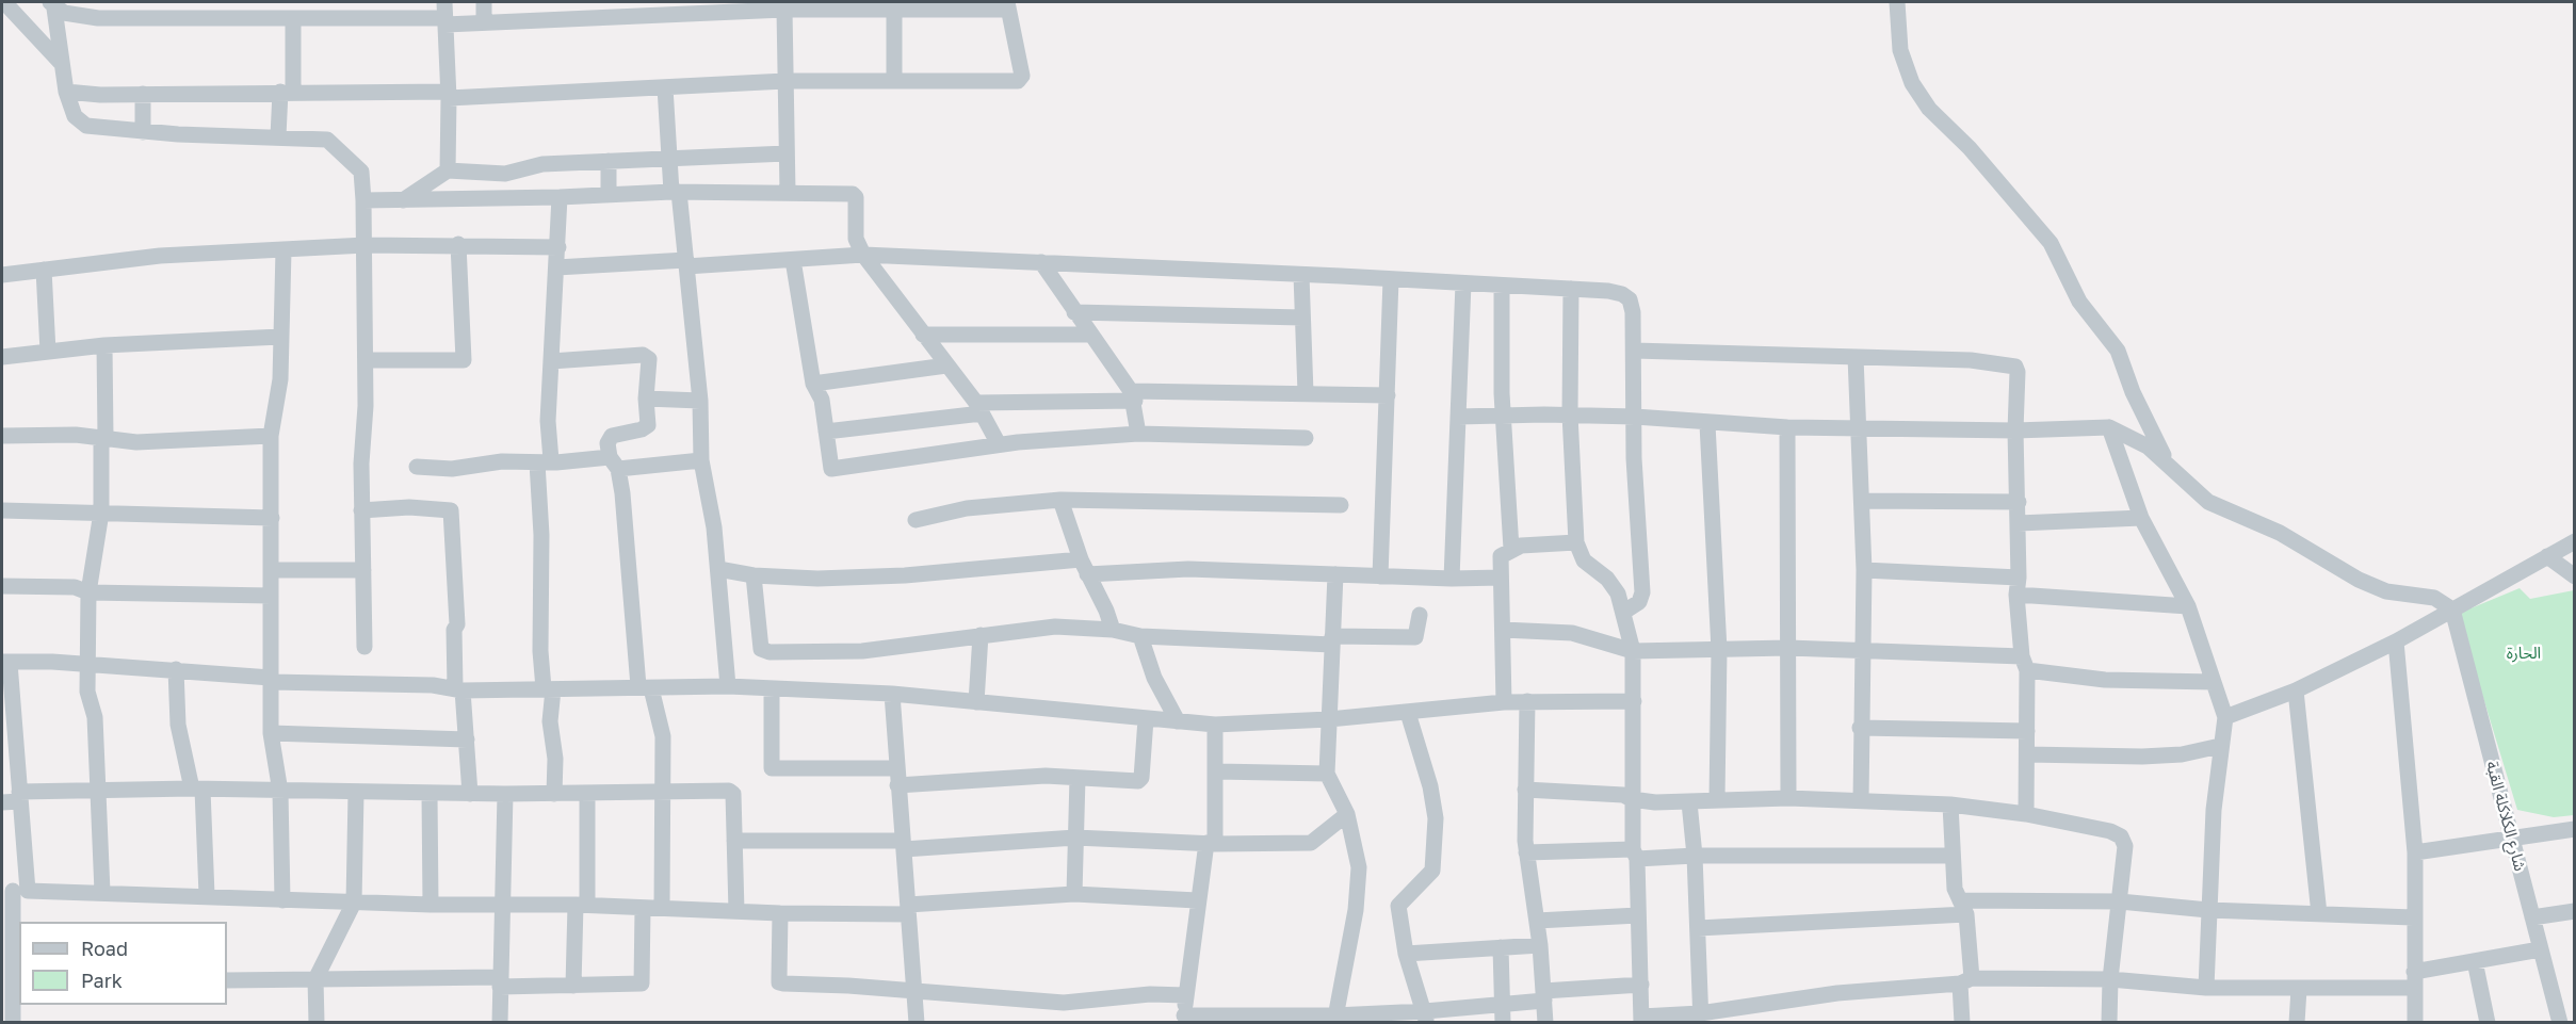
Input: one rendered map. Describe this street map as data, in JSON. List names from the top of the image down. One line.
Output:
{"streets":{"street":["شارع الكلاكلة القبة"]},"parks":["الحارة"],"legend":["Road","Park"]}
